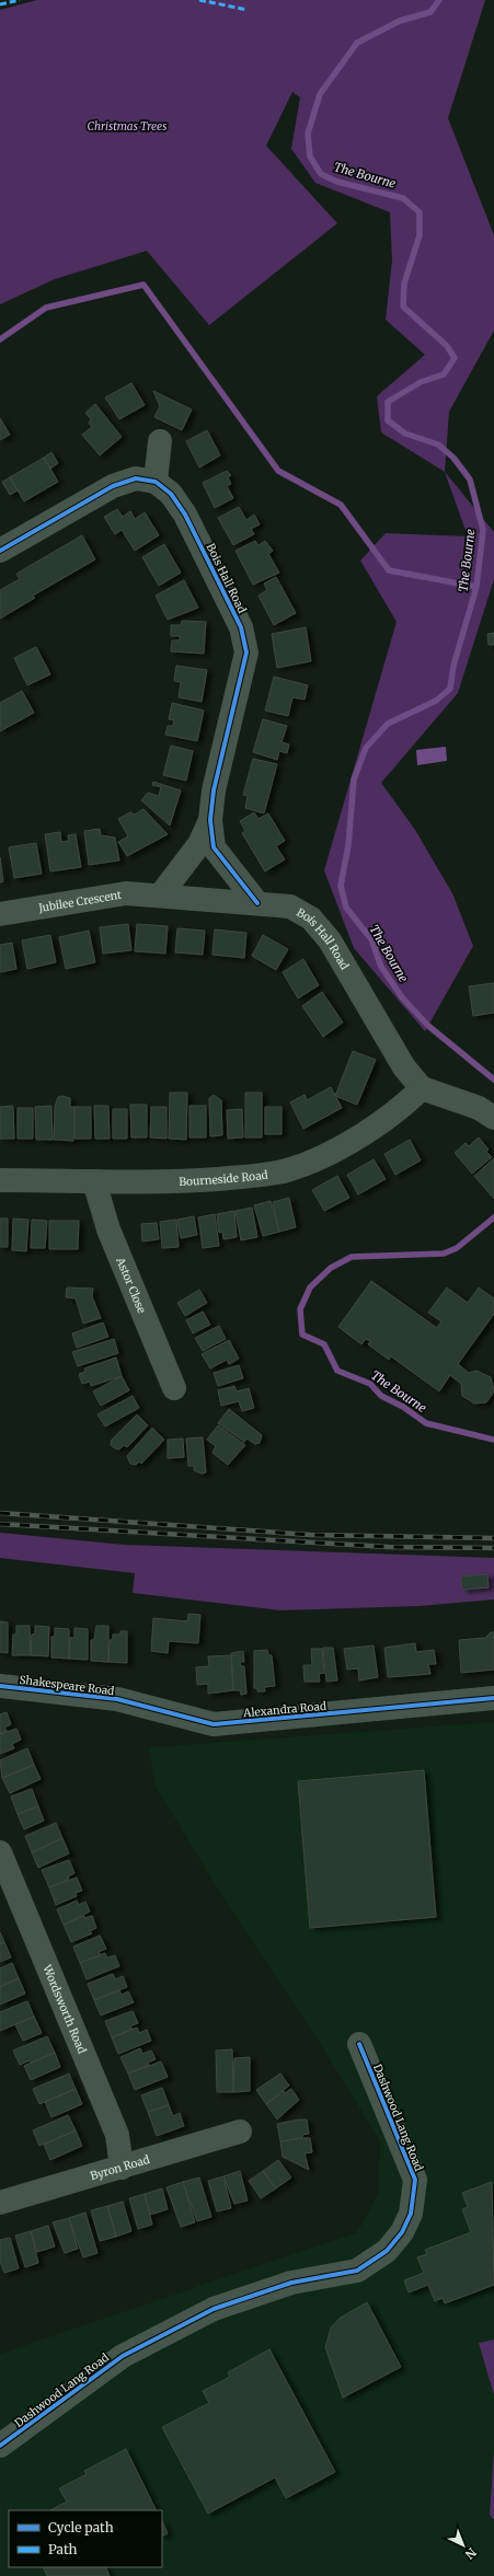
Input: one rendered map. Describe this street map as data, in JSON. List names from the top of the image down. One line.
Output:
{"streets":{"street":["Bois Hall Road","Jubilee Crescent","Bourneside Road","Astor Close","Shakespeare Road","Alexandra Road","Wordsworth Road","Dashwood Lang Road","Byron Road"]},"crossings":[["Bois Hall Road","Jubilee Crescent"],["Bois Hall Road","Bourneside Road"],["Bourneside Road","Astor Close"],["Shakespeare Road","Alexandra Road"],["Wordsworth Road","Byron Road"]],"water":["The Bourne"],"parks":["Christmas Trees"],"legend":["Cycle path","Path"],"north":"bottom right"}
